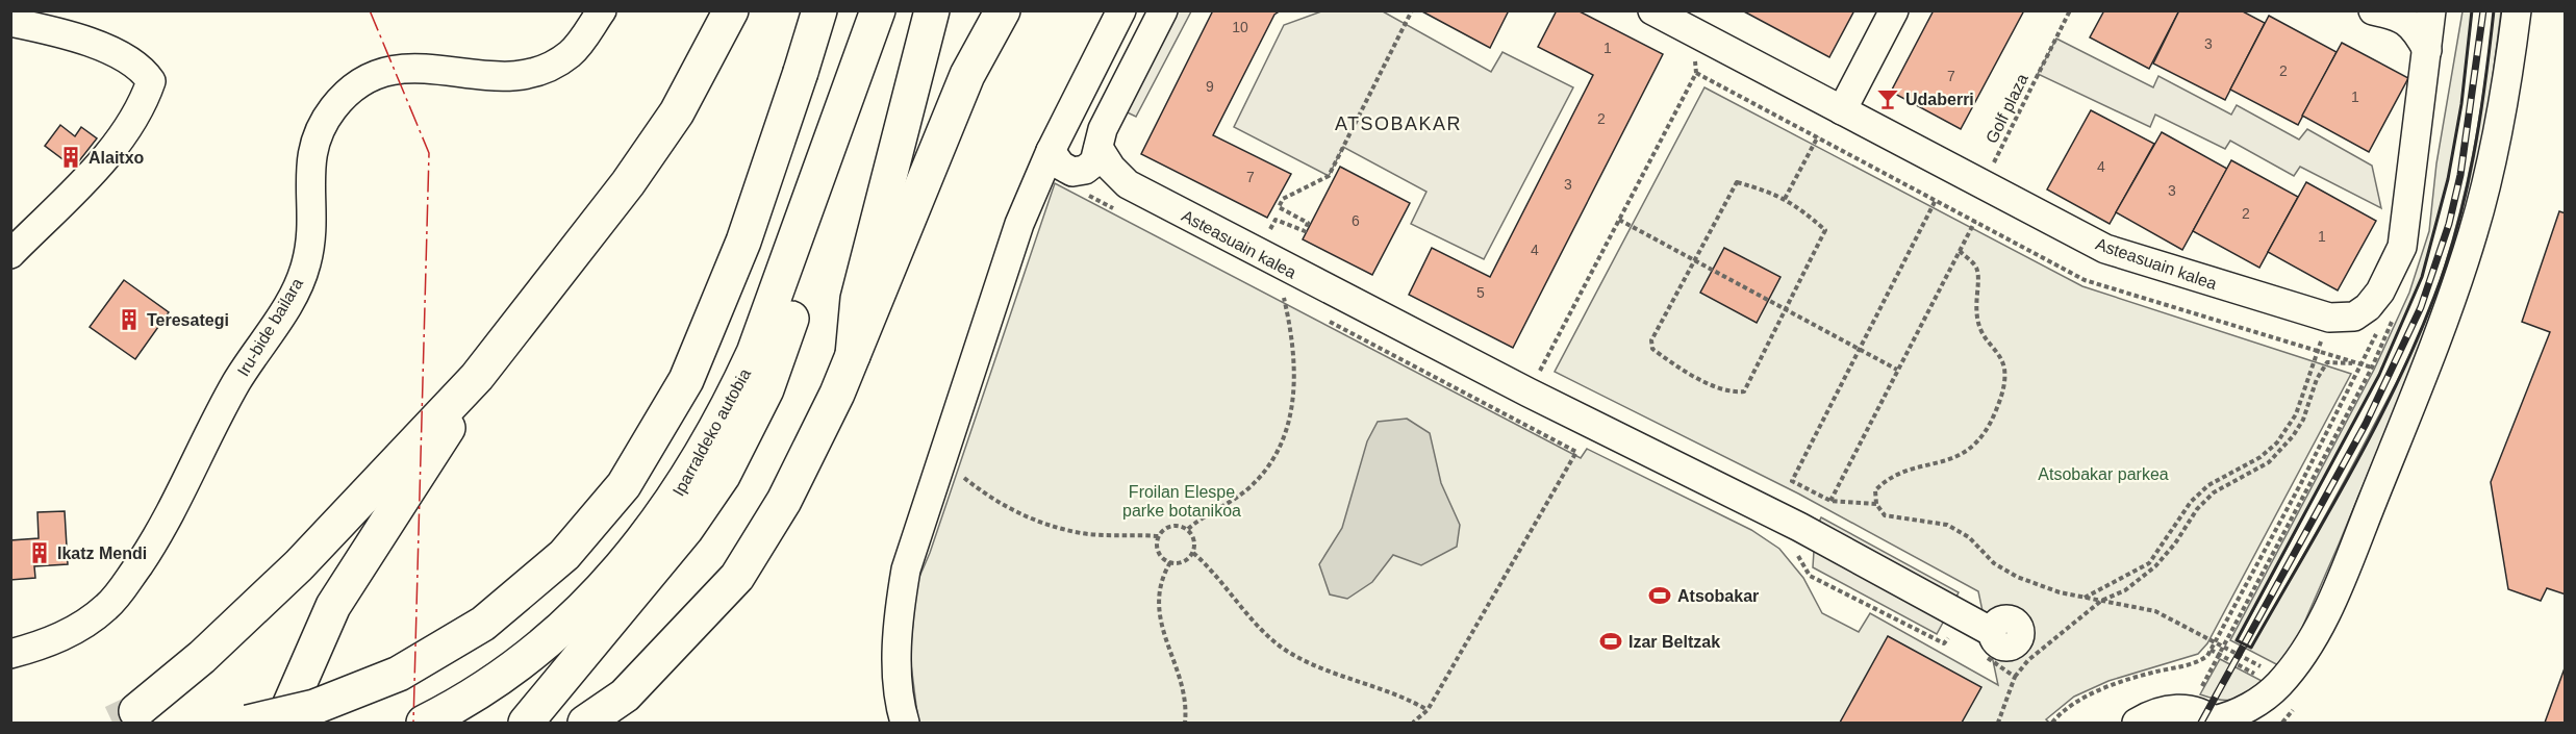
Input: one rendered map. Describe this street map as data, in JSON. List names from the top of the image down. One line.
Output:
{"streets":{"main road":["Iparraldeko autobia"],"street":["Asteasuain kalea","Iru-bide bailara"],"path":["Golf plaza"]},"crossings":[["Golf plaza","Asteasuain kalea"]],"districts":["ATSOBAKAR"],"parks":["Atsobakar parkea","Froilan Elespe parke botanikoa"],"places":{"bar":["Udaberri"],"building":["Alaitxo","Teresategi","Ikatz Mendi"],"sports":["Atsobakar","Izar Beltzak"]},"house_numbers":["10","3","1","2","7","9","1","2","4","7","3","3","2","6","1","4","5"]}
